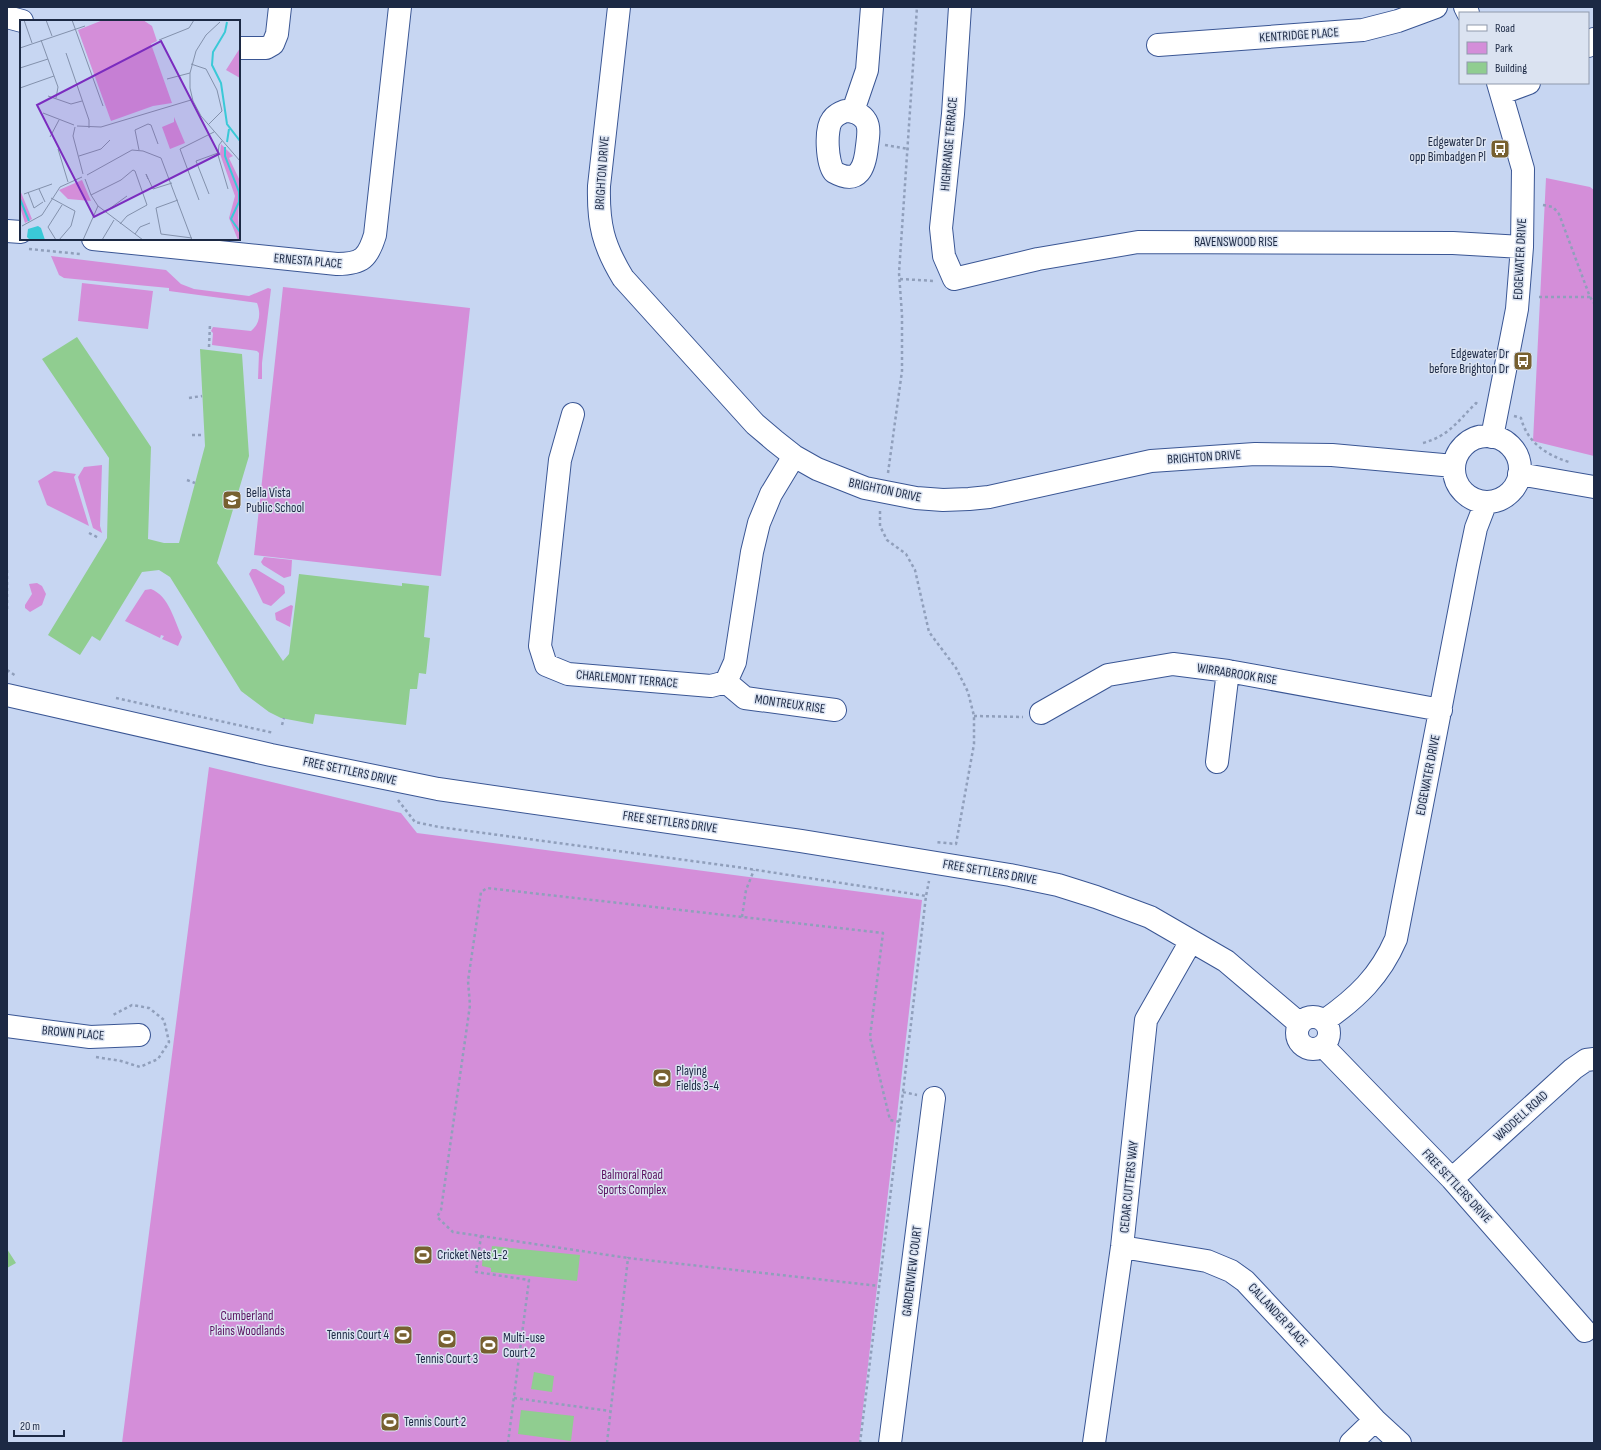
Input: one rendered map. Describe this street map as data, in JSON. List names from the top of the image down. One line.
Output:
{"streets":{"street":["KENTRIDGE PLACE","HIGHRANGE TERRACE","BRIGHTON DRIVE","RAVENSWOOD RISE","EDGEWATER DRIVE","ERNESTA PLACE","WIRRABROOK RISE","CHARLEMONT TERRACE","MONTREUX RISE","FREE SETTLERS DRIVE","BROWN PLACE","WADDELL ROAD","CEDAR CUTTERS WAY","GARDENVIEW COURT","CALLANDER PLACE"]},"crossings":[["HIGHRANGE TERRACE","RAVENSWOOD RISE"],["BRIGHTON DRIVE","EDGEWATER DRIVE"],["RAVENSWOOD RISE","EDGEWATER DRIVE"],["EDGEWATER DRIVE","WIRRABROOK RISE"],["EDGEWATER DRIVE","FREE SETTLERS DRIVE"],["CHARLEMONT TERRACE","MONTREUX RISE"],["FREE SETTLERS DRIVE","WADDELL ROAD"],["FREE SETTLERS DRIVE","CEDAR CUTTERS WAY"],["CEDAR CUTTERS WAY","CALLANDER PLACE"]],"parks":["Balmoral Road Sports Complex","Cumberland Plains Woodlands"],"places":{"bus stop":["Edgewater Dr opp Bimbadgen Pl","Edgewater Dr before Brighton Dr"],"school or university":["Bella Vista Public School"],"sports":["Playing Fields 3-4","Cricket Nets 1-2","Tennis Court 4","Tennis Court 3","Multi-use Court 2","Tennis Court 2"]},"legend":["Road","Park","Building"],"scale_bar":"20 m"}
